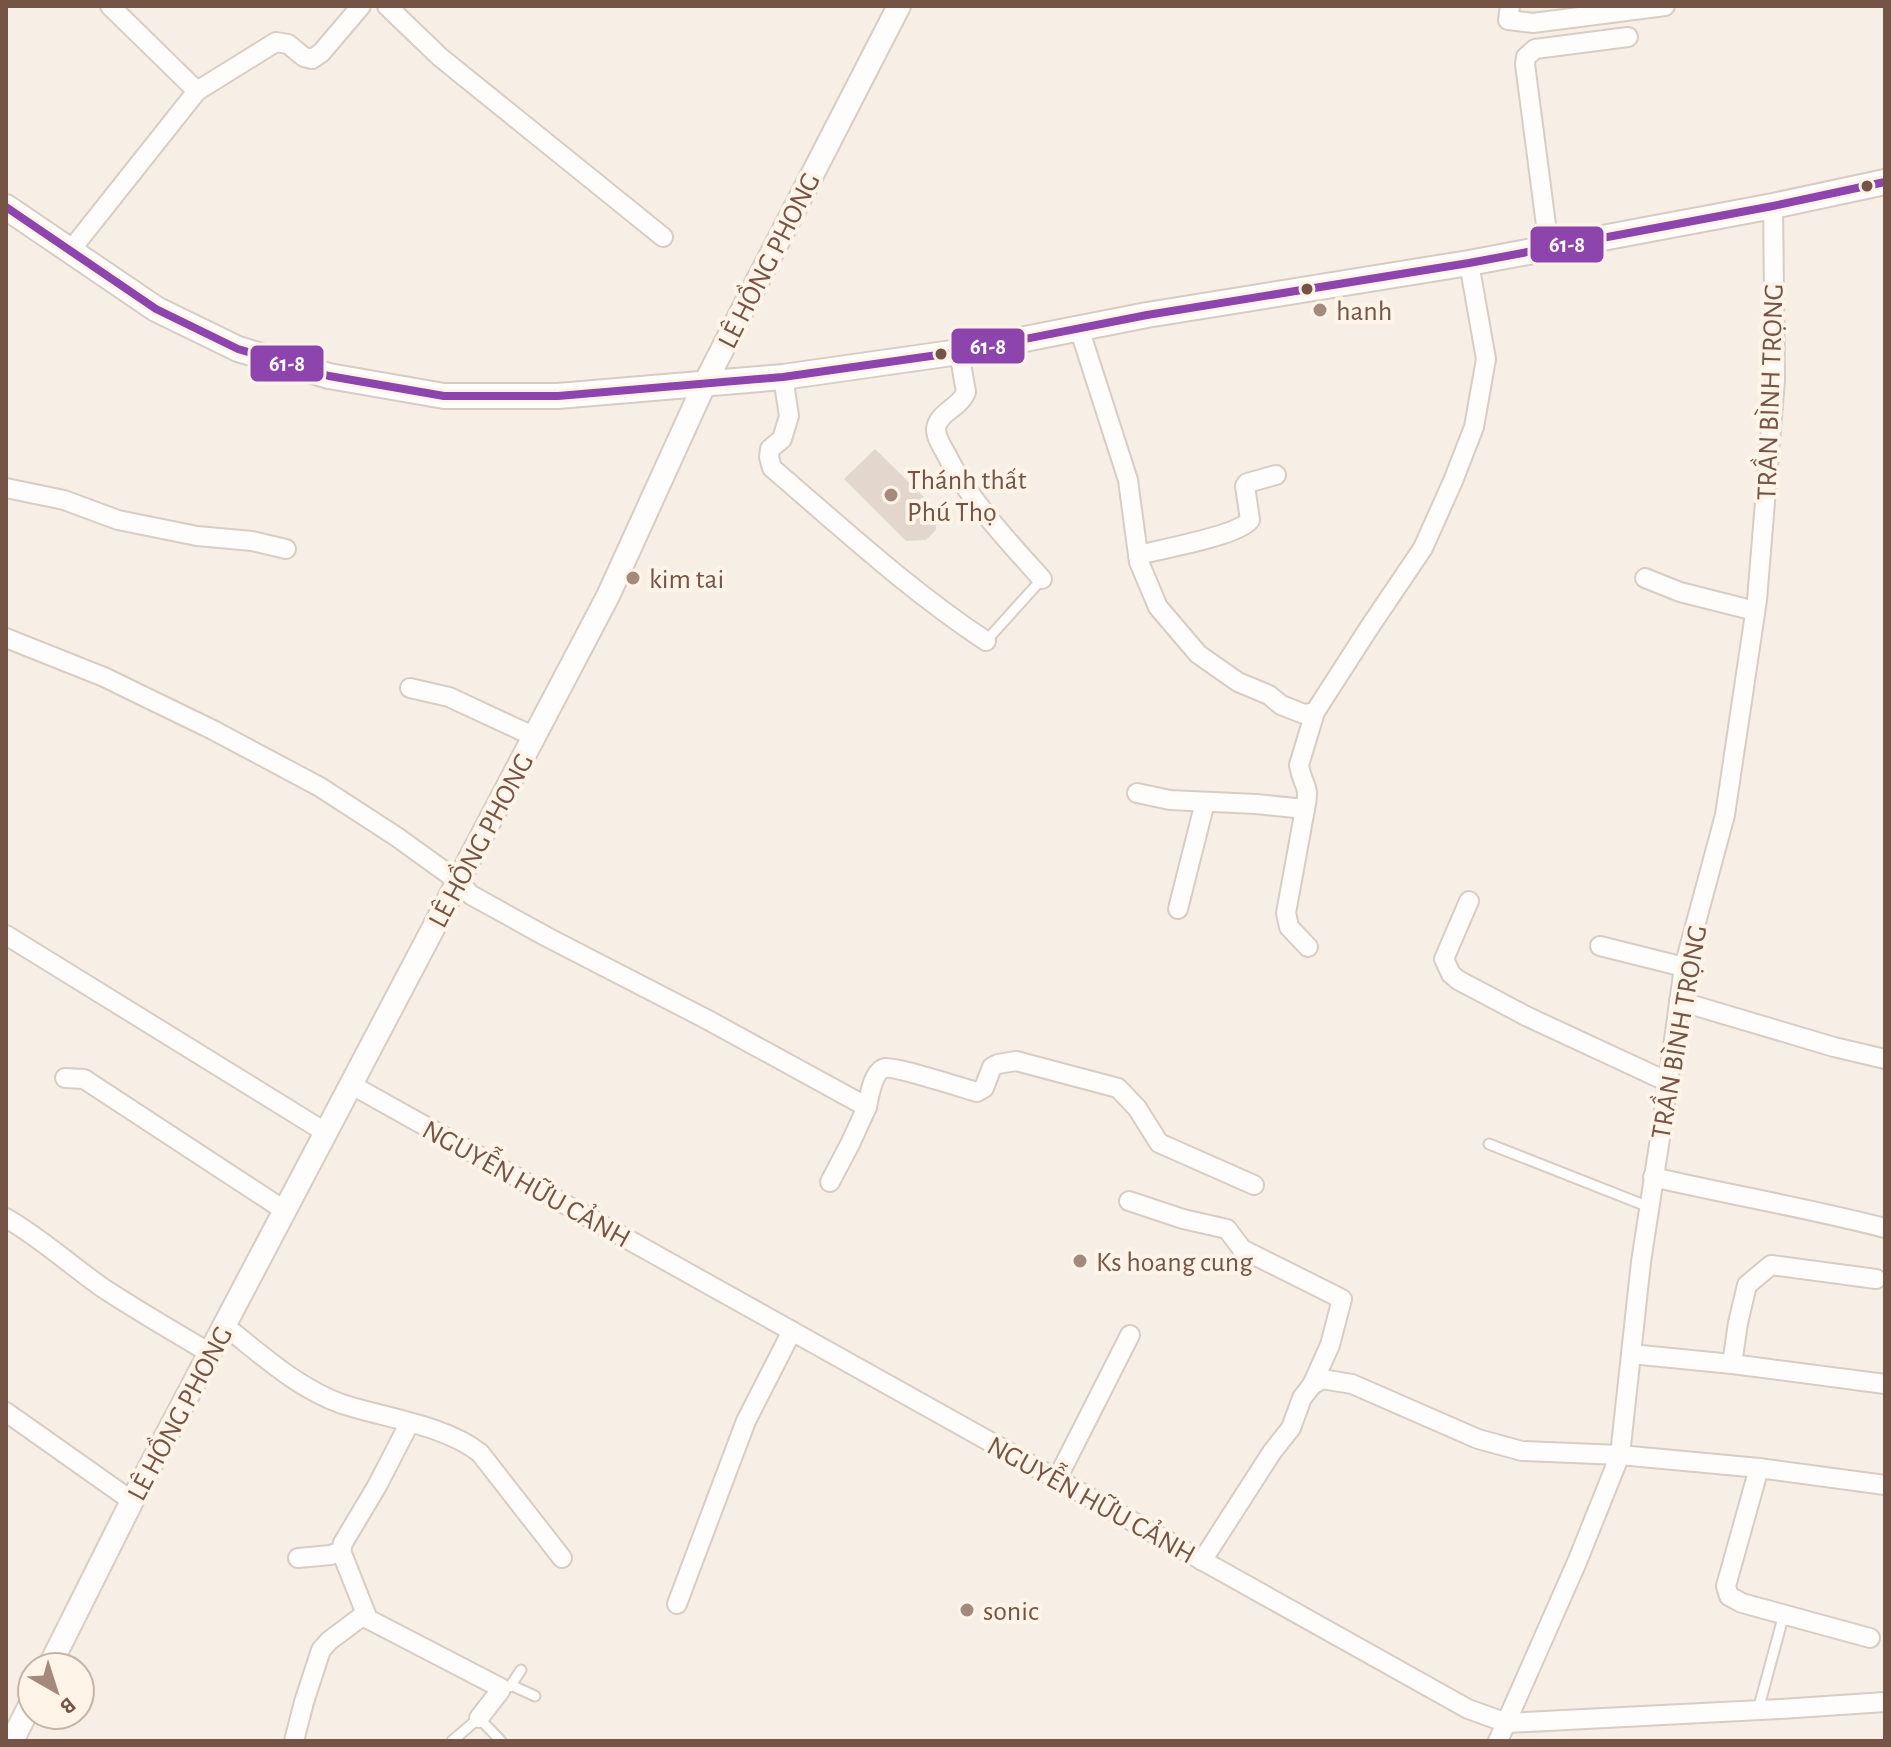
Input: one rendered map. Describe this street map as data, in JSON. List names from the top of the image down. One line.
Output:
{"streets":{"street":["LÊ HỒNG PHONG","TRẦN BÌNH TRỌNG","NGUYỄN HỮU CẢNH"]},"crossings":[["LÊ HỒNG PHONG","NGUYỄN HỮU CẢNH"],["TRẦN BÌNH TRỌNG","NGUYỄN HỮU CẢNH"]],"places":["hanh","Thánh thất Phú Thọ","kim tai","Ks hoang cung","sonic"],"lines":["transit line 61-8"],"north":"bottom right"}
